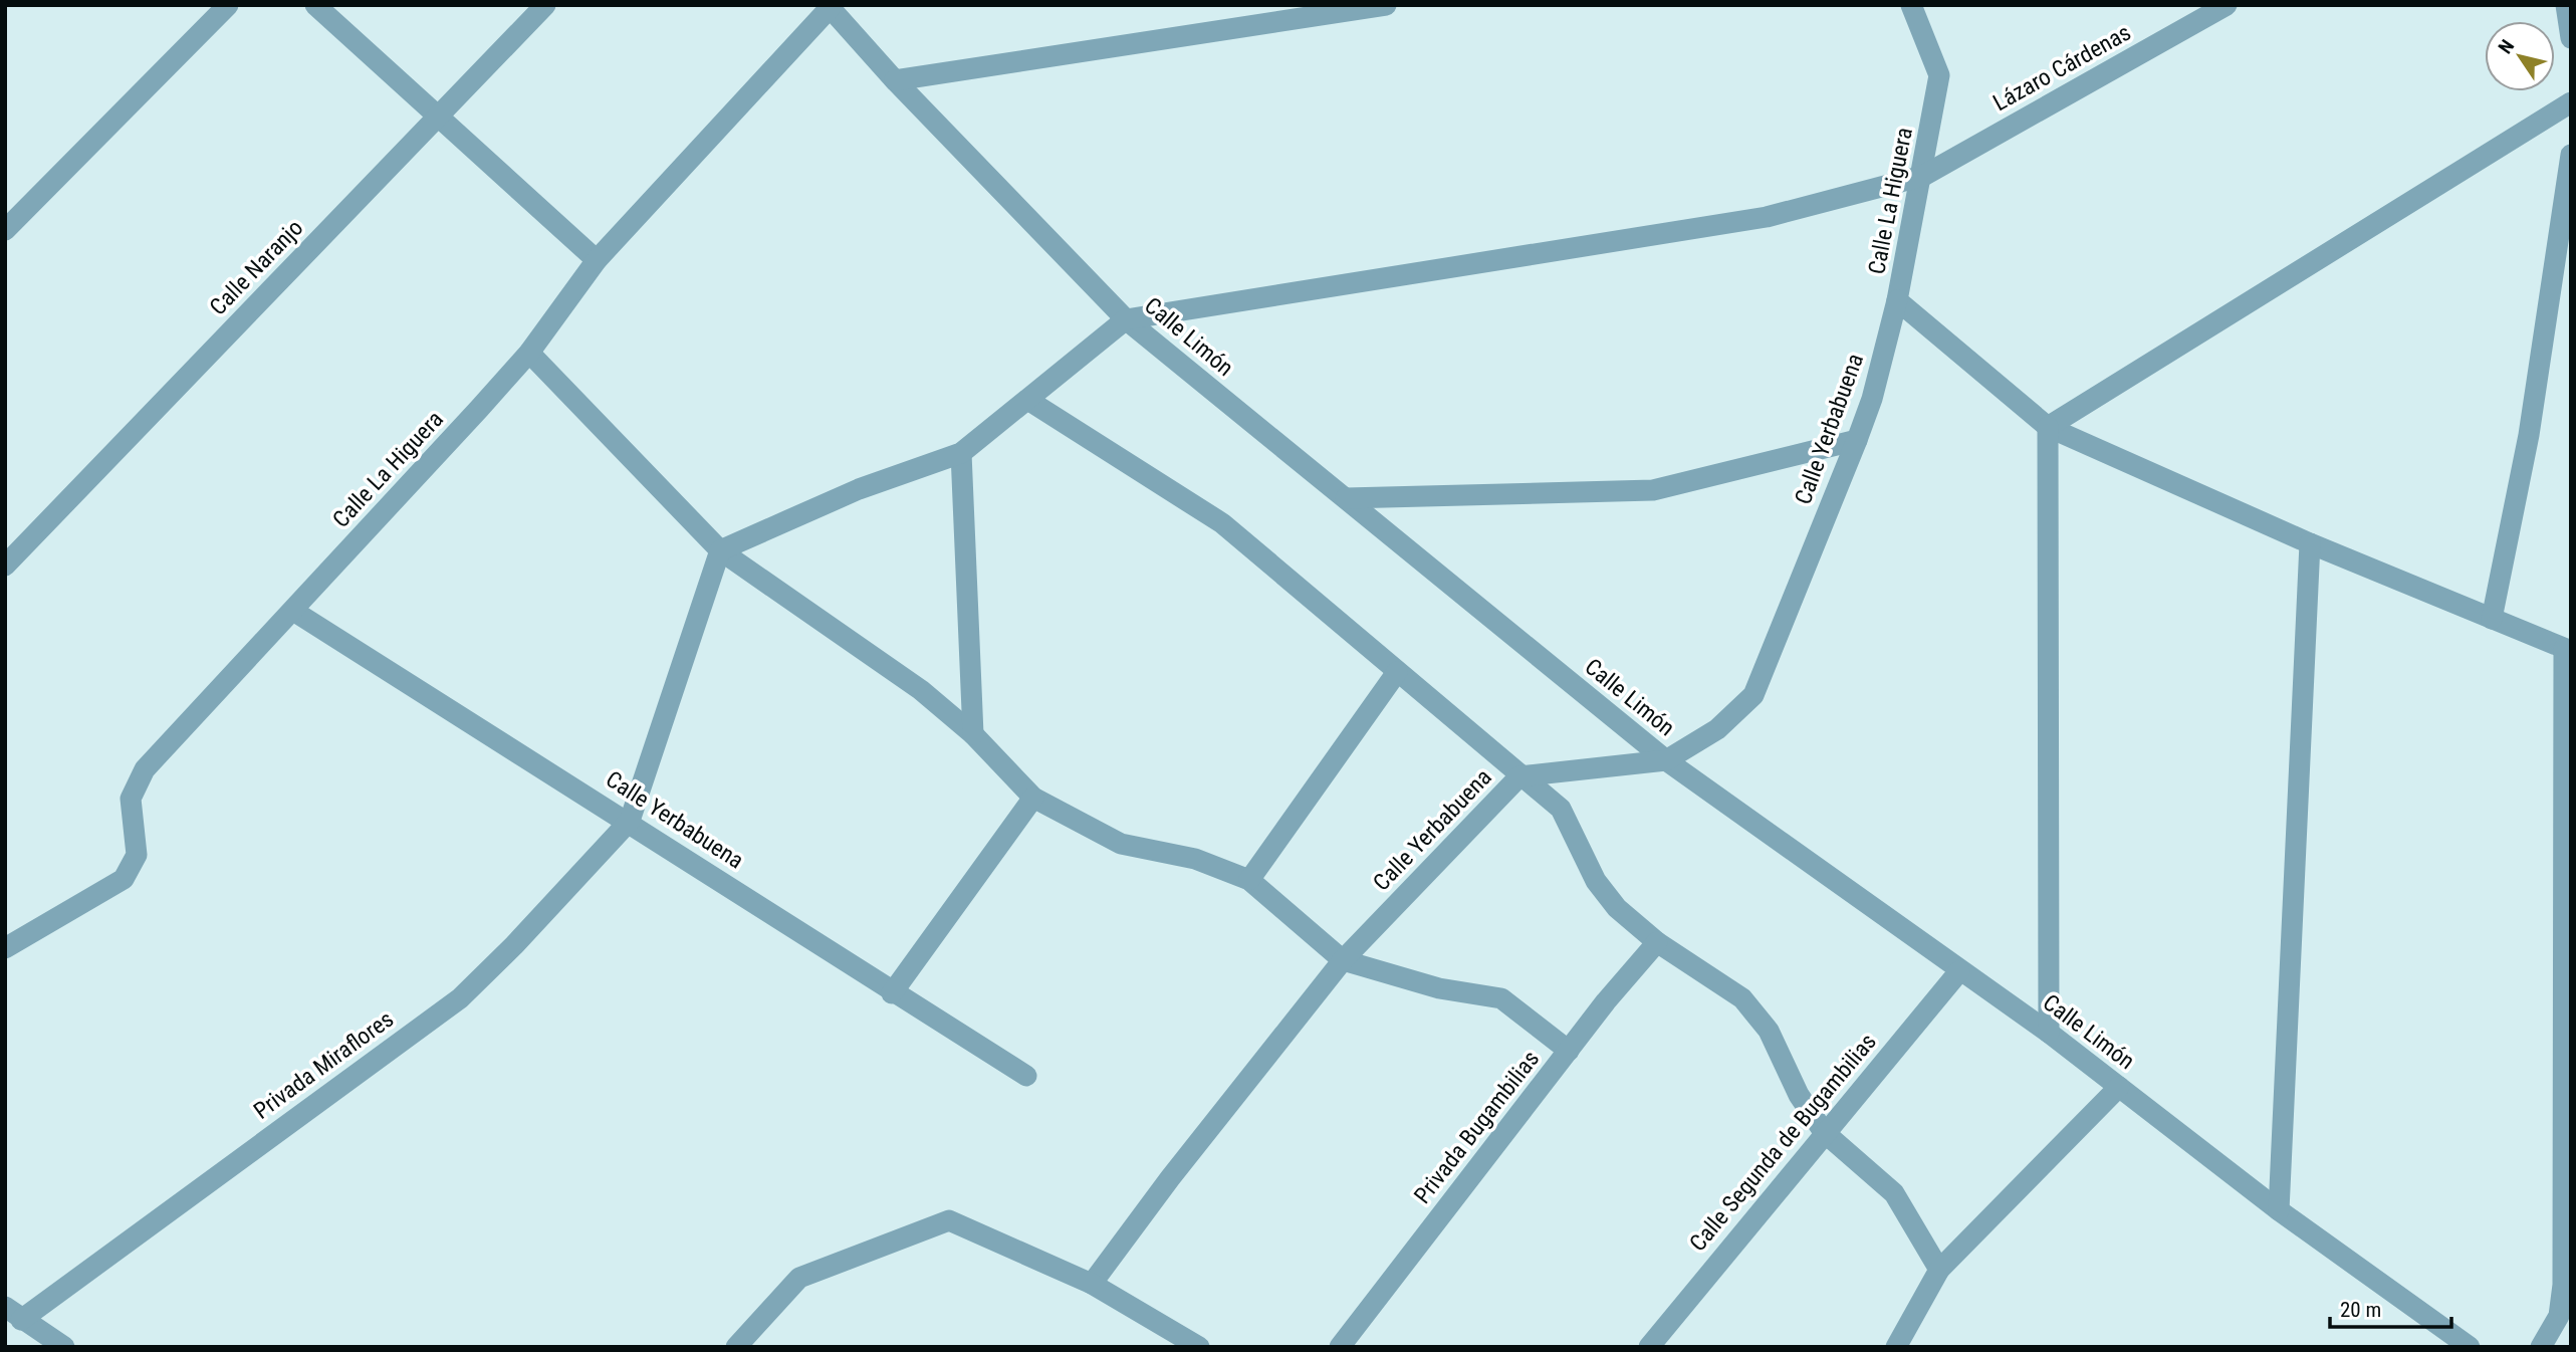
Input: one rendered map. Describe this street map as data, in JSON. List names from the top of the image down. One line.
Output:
{"streets":{"street":["Lázaro Cárdenas","Calle La Higuera","Calle Naranjo","Calle Limón","Calle Yerbabuena","Privada Miraflores","Privada Bugambilias","Calle Segunda de Bugambilias"]},"crossings":[["Lázaro Cárdenas","Calle La Higuera"],["Lázaro Cárdenas","Calle Limón"],["Calle La Higuera","Calle Limón"],["Calle La Higuera","Calle Yerbabuena"],["Calle Limón","Calle Yerbabuena"],["Calle Limón","Calle Segunda de Bugambilias"],["Calle Yerbabuena","Privada Miraflores"]],"scale_bar":"20 m","north":"top left"}
